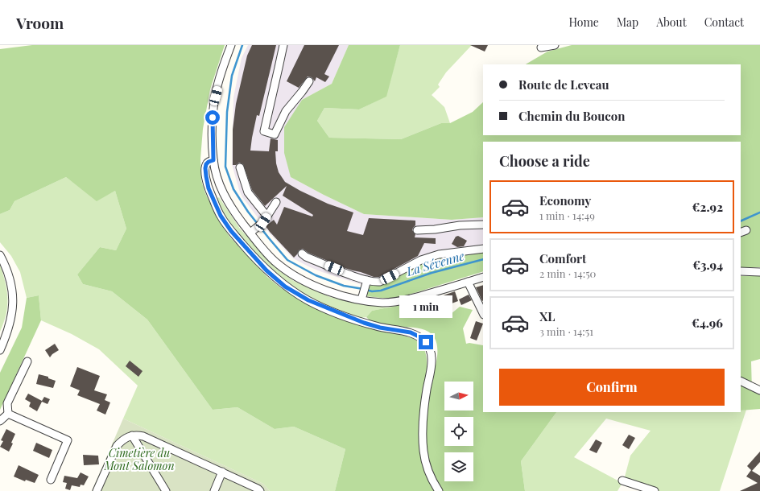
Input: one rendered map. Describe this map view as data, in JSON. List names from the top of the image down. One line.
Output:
{"water":["La Sévenne"],"parks":["Cimetière du Mont Salomon"],"north":"right","page":{"header":"Vroom","nav":["Home","Map","About","Contact"],"banner":["Route de Leveau","Chemin du Boucon"],"heading":"Choose a ride","list":[{"name":"Economy","note":"1 min · 14:49","value":"€2.92"},{"name":"Comfort","note":"2 min · 14:50","value":"€3.94"},{"name":"XL","note":"3 min · 14:51","value":"€4.96"}],"bubble":"1 min","buttons":"Confirm"}}
